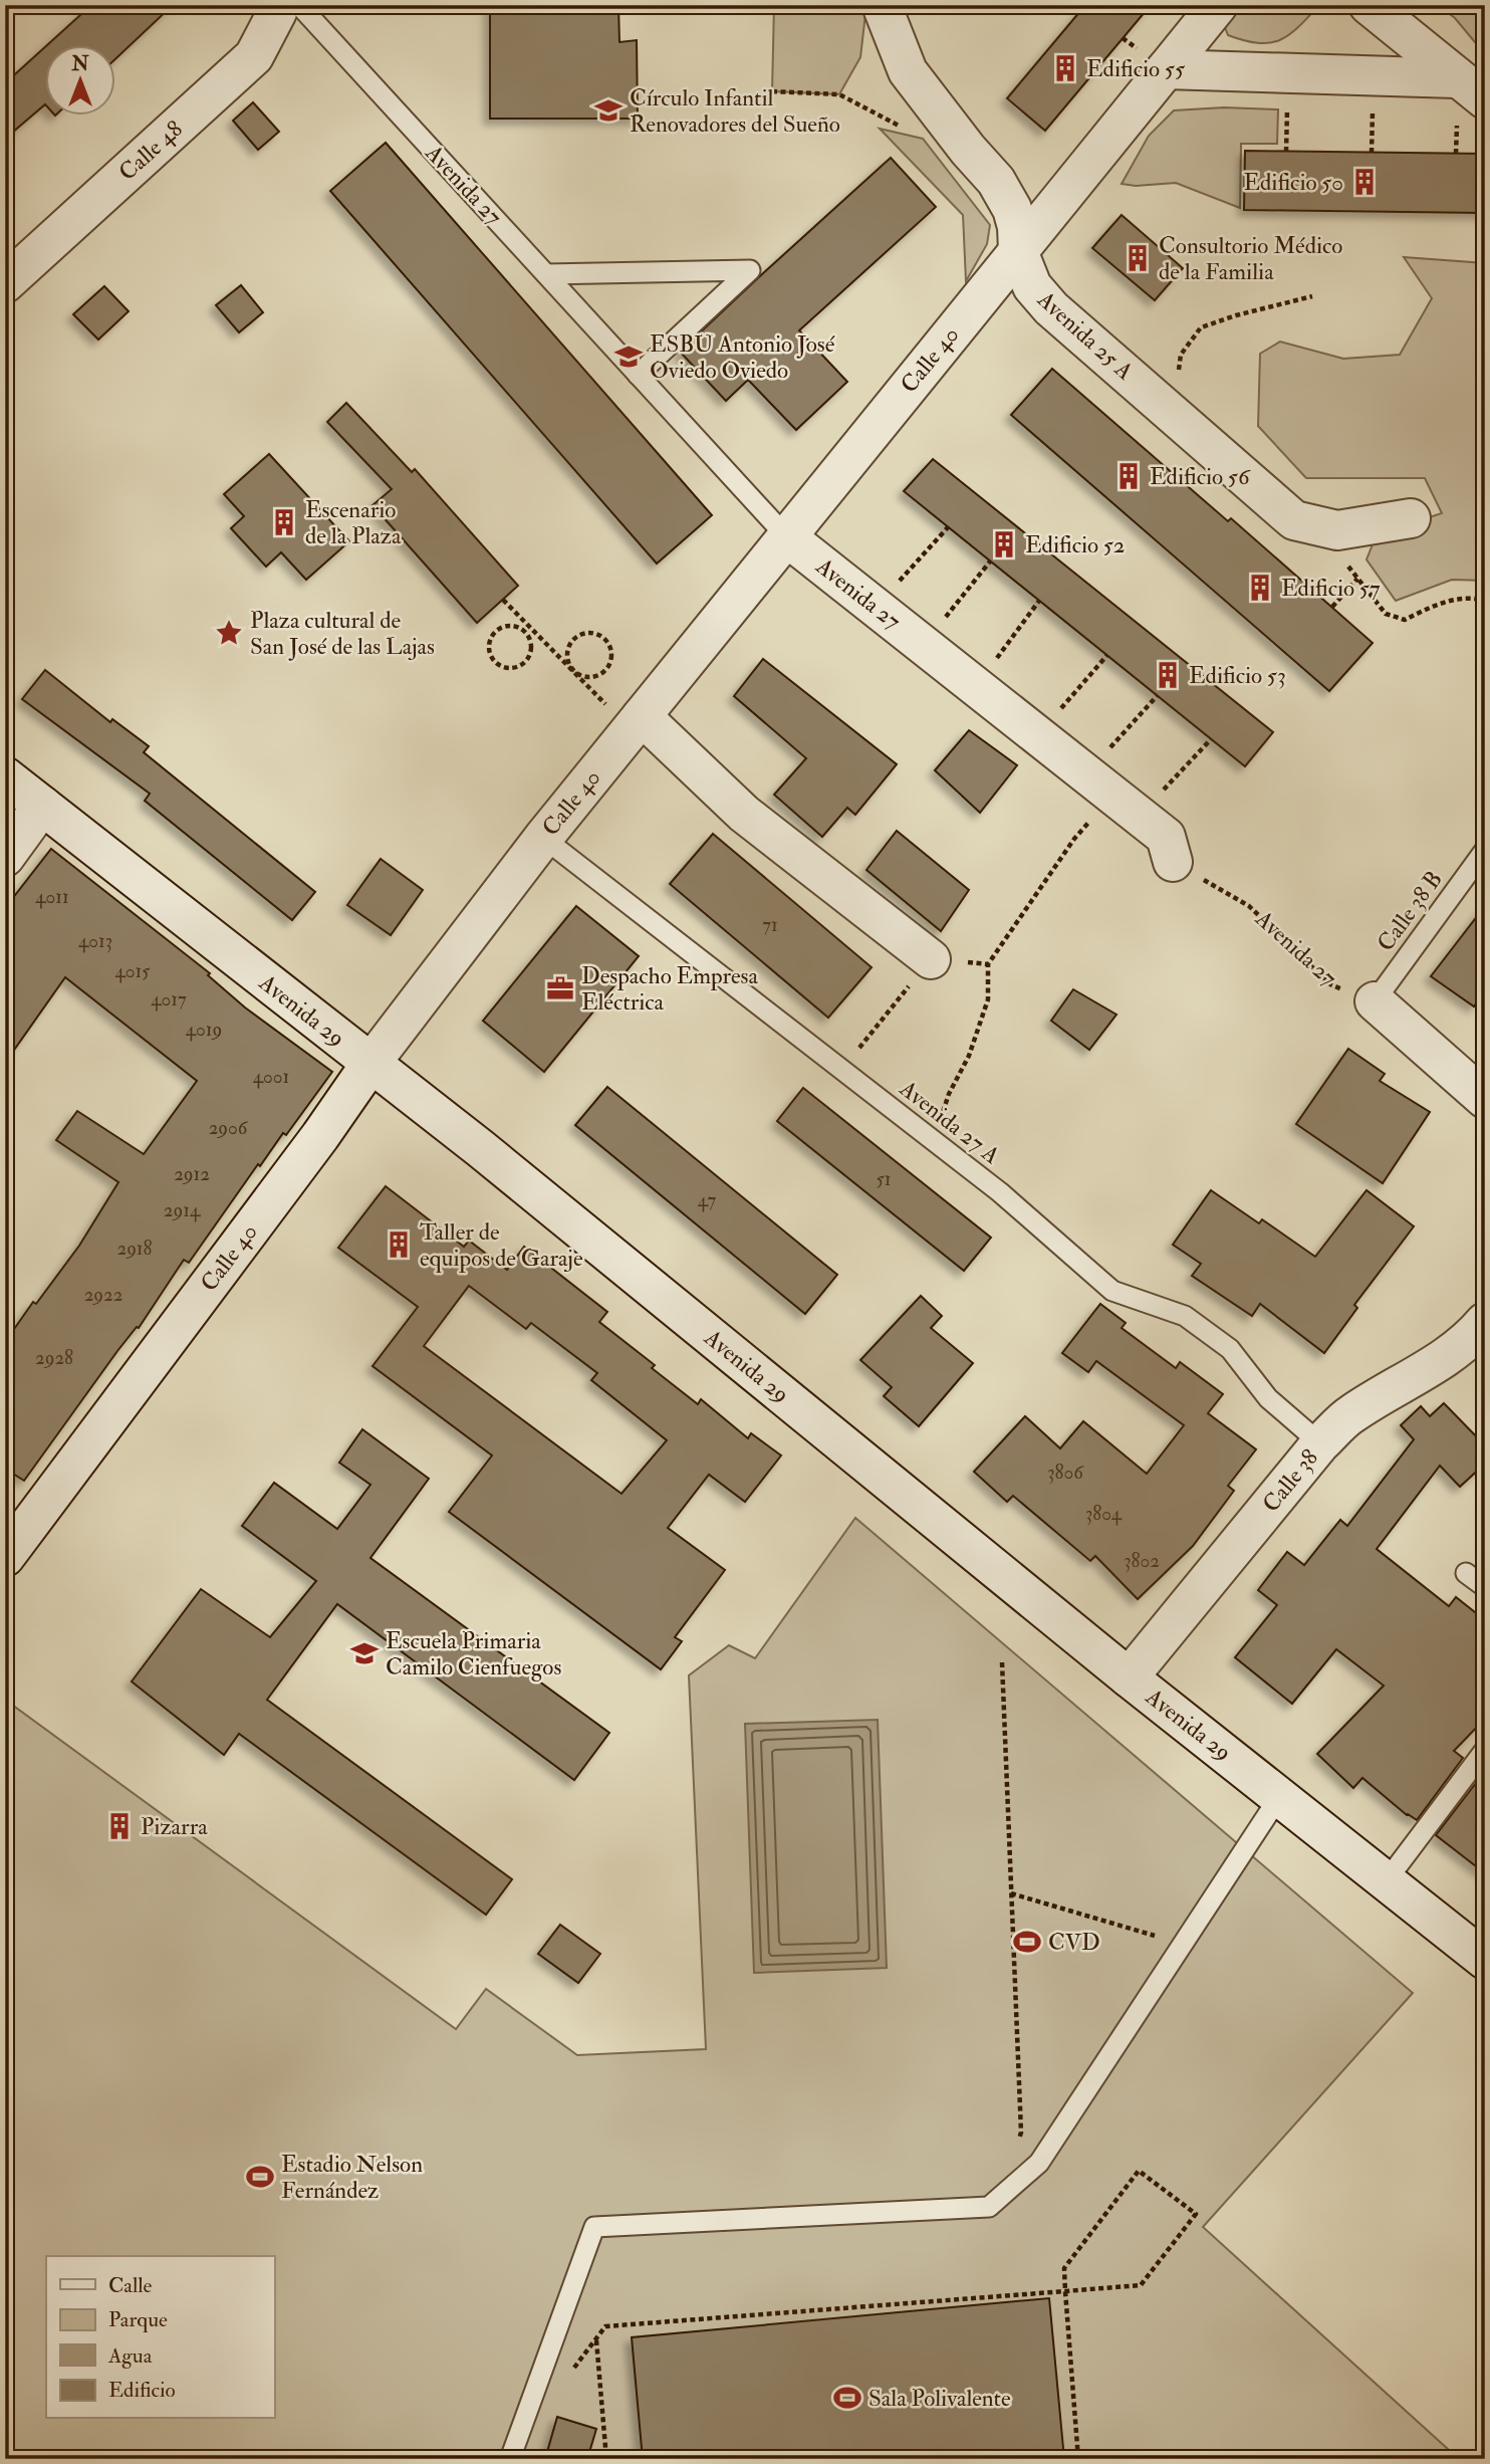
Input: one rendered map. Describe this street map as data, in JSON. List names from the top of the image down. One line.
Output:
{"streets":{"street":["Calle 48","Avenida 27","Avenida 25 A","Calle 40","Avenida 29","Calle 38"],"lane":["Calle 38 B","Avenida 27 A"]},"crossings":[["Avenida 27","Calle 40"],["Avenida 27","Calle 38 B"],["Avenida 25 A","Calle 40"],["Calle 40","Avenida 29"],["Calle 40","Avenida 27 A"],["Avenida 29","Calle 38"],["Avenida 27 A","Calle 38"]],"places":{"building":["Edificio 55","Edificio 50","Consultorio Médico de la Familia","Edificio 56","Escenario de la Plaza","Edificio 52","Edificio 57","Edificio 53","Taller de equipos de Garaje","Pizarra"],"school or university":["Círculo Infantil Renovadores del Sueño","ESBU Antonio José Oviedo Oviedo","Escuela Primaria Camilo Cienfuegos"],"place":["Plaza cultural de San José de las Lajas"],"office":["Despacho Empresa Eléctrica"],"sports":["CVD","Estadio Nelson Fernández","Sala Polivalente"]},"house_numbers":["4011","71","4013","4015","4017","4019","4001","2906","2912","51","47","2914","2918","2922","2928","3806","3804","3802"],"legend":["Calle","Parque","Agua","Edificio"],"north":"top"}
